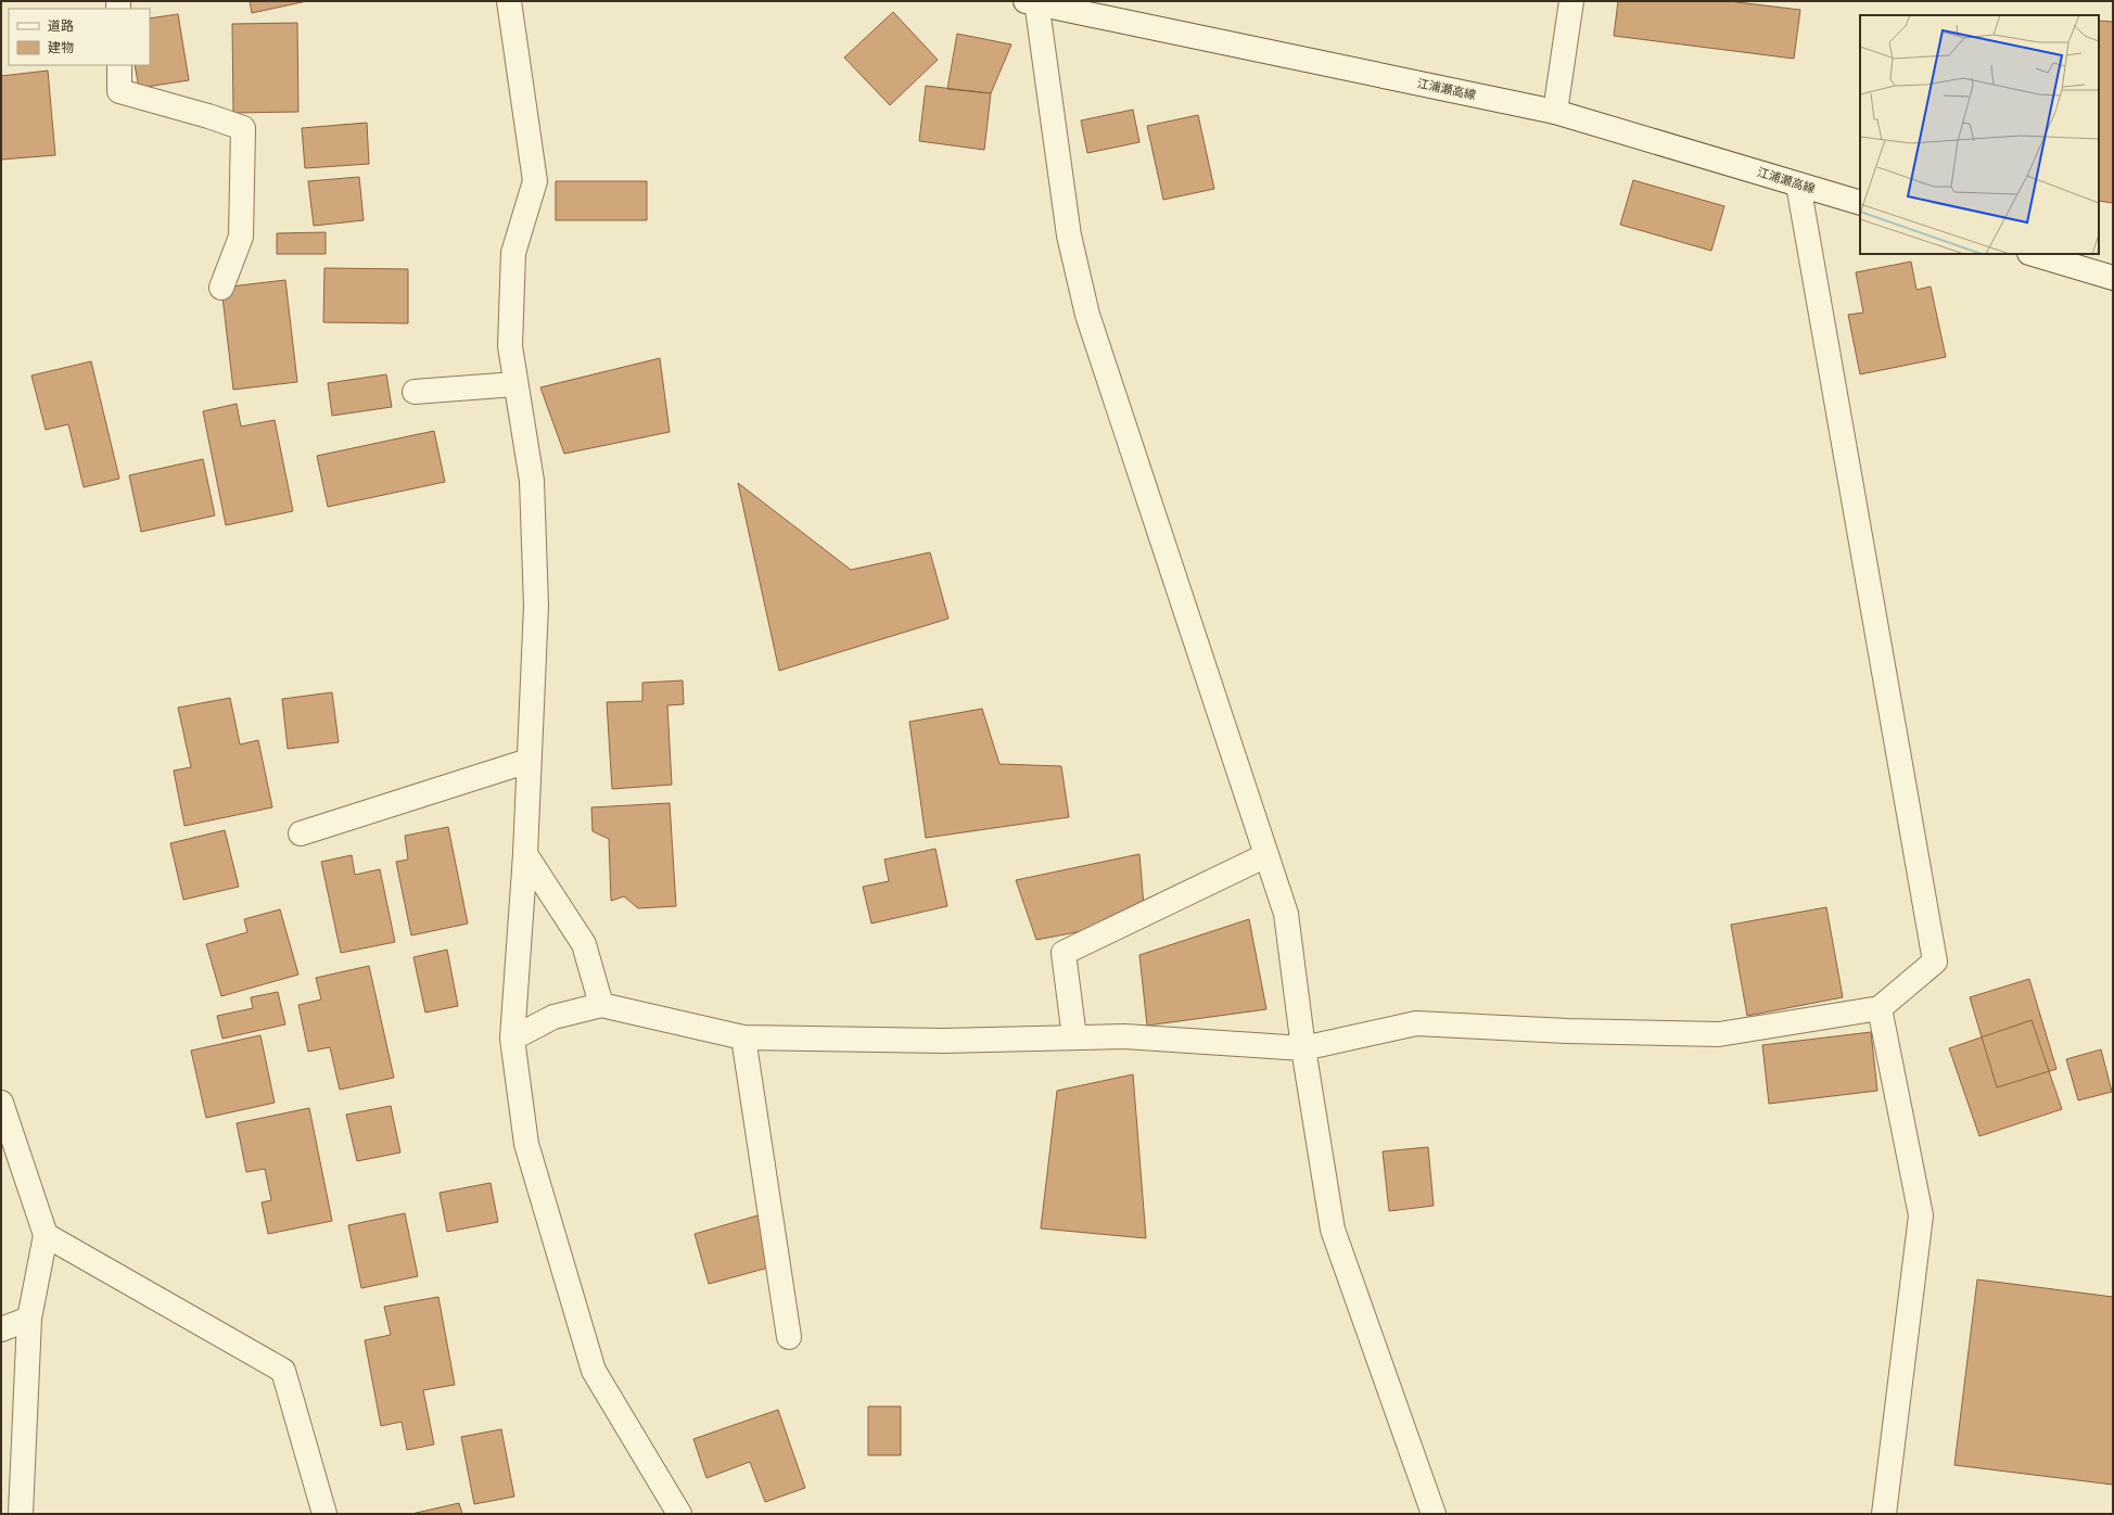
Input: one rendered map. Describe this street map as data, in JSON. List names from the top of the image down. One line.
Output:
{"streets":{"street":["江浦瀬高線"]},"legend":["道路","建物"]}
